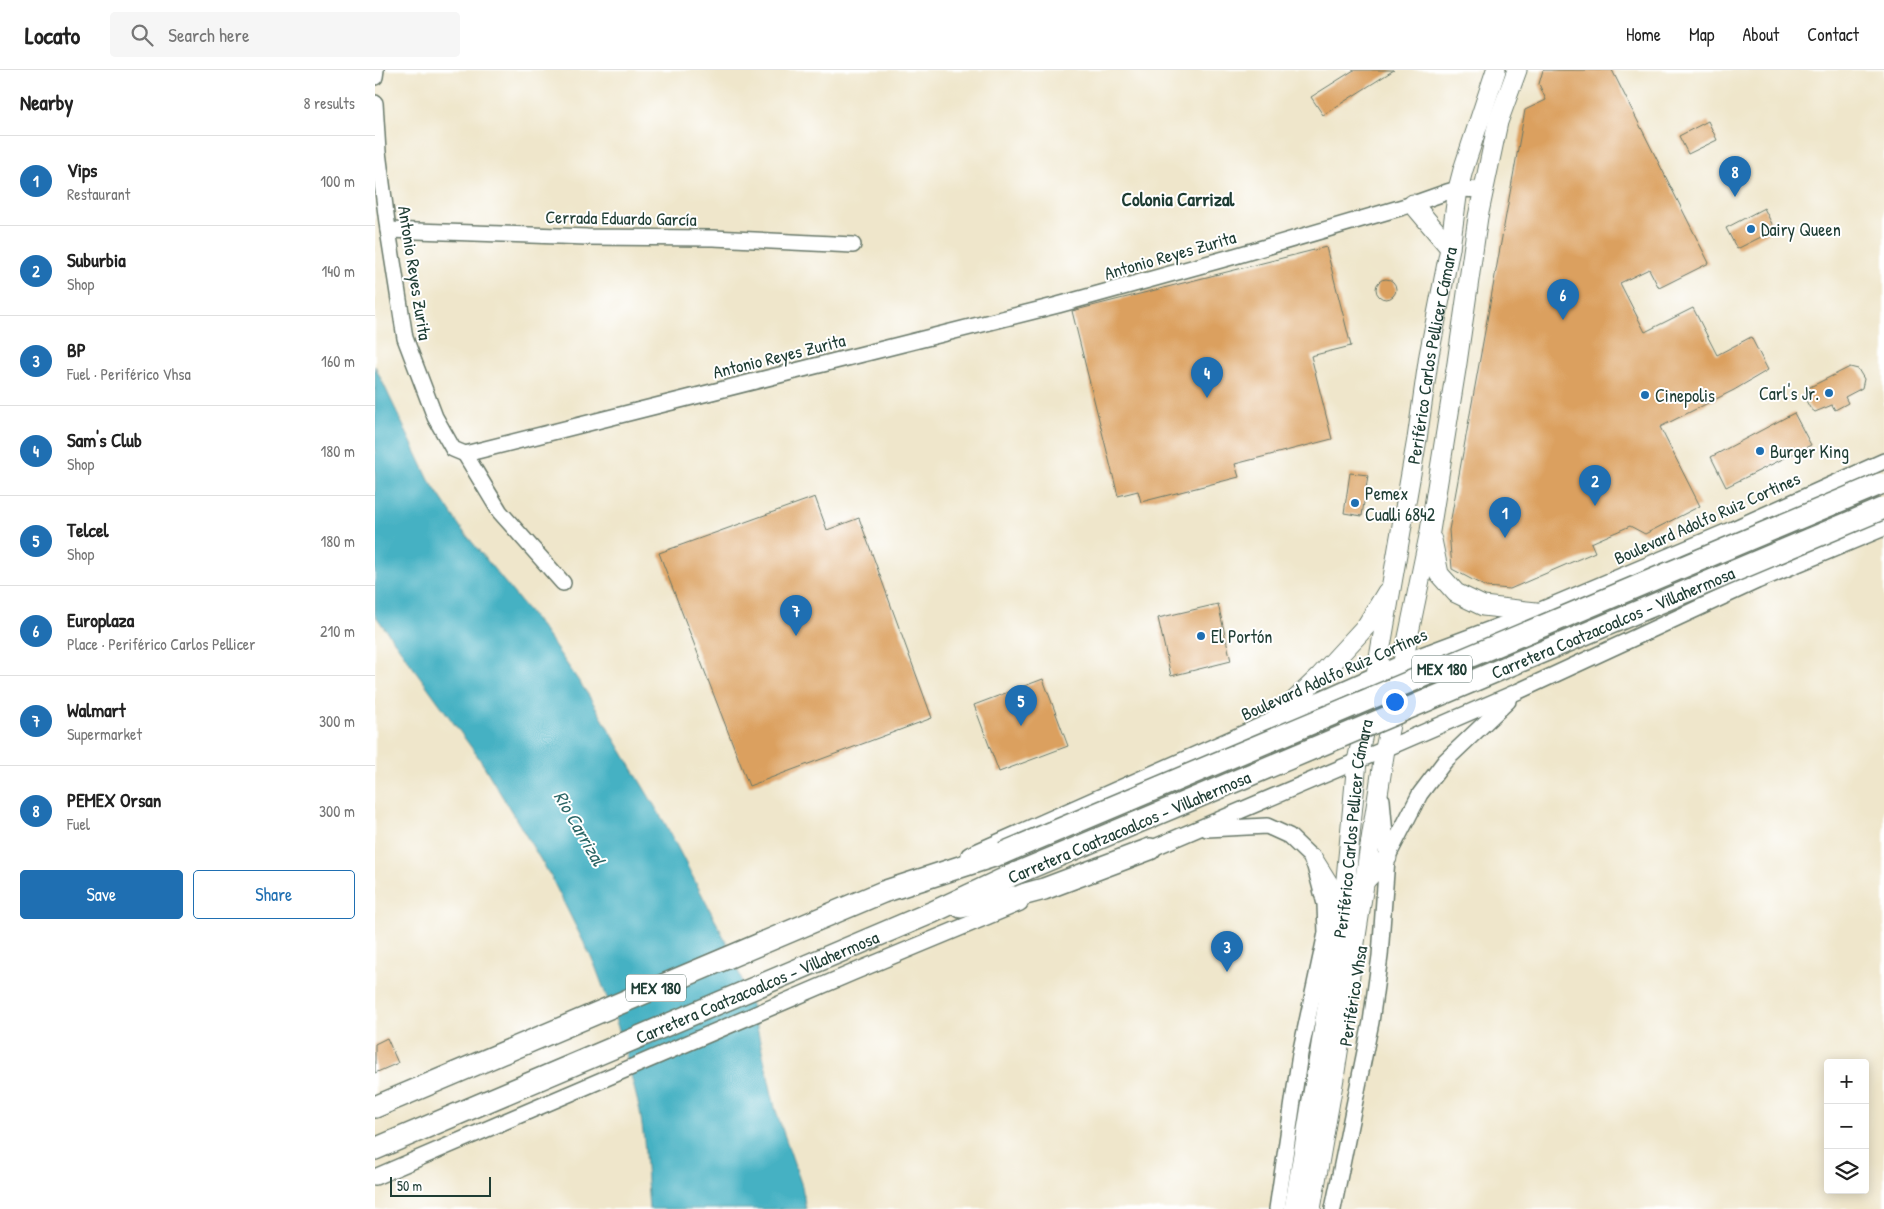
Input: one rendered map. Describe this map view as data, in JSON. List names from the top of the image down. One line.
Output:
{"streets":{"highway":["Carretera Coatzacoalcos - Villahermosa","MEX 180"],"main road":["Periférico Carlos Pellicer Cámara"],"street":["Cerrada Eduardo García","Antonio Reyes Zurita","Boulevard Adolfo Ruiz Cortines","Periférico Vhsa"]},"crossings":[["Cerrada Eduardo García","Antonio Reyes Zurita"],["Antonio Reyes Zurita","Periférico Carlos Pellicer Cámara"],["Periférico Carlos Pellicer Cámara","Boulevard Adolfo Ruiz Cortines"],["Periférico Carlos Pellicer Cámara","Periférico Vhsa"],["Boulevard Adolfo Ruiz Cortines","Carretera Coatzacoalcos - Villahermosa"]],"districts":["Colonia Carrizal"],"water":["Rio Carrizal"],"places":["Dairy Queen","Carl's Jr.","Cinepolis","Burger King","Pemex Cualli 6842","El Portón"],"scale_bar":"50 m","page":{"header":"Locato","search":"Search here","nav":["Home","Map","About","Contact"],"heading":["Nearby","8 results"],"list":[{"mark":"1","name":"Vips","note":"Restaurant","value":"100 m"},{"mark":"2","name":"Suburbia","note":"Shop","value":"140 m"},{"mark":"3","name":"BP","note":"Fuel · Periférico Vhsa","value":"160 m"},{"mark":"4","name":"Sam's Club","note":"Shop","value":"180 m"},{"mark":"5","name":"Telcel","note":"Shop","value":"180 m"},{"mark":"6","name":"Europlaza","note":"Place · Periférico Carlos Pellicer","value":"210 m"},{"mark":"7","name":"Walmart","note":"Supermarket","value":"300 m"},{"mark":"8","name":"PEMEX Orsan","note":"Fuel","value":"300 m"}],"pins":["8","6","4","2","1","7","5","3"],"buttons":["Save","Share"],"map_buttons":["+","−"],"scale":"50 m"}}
